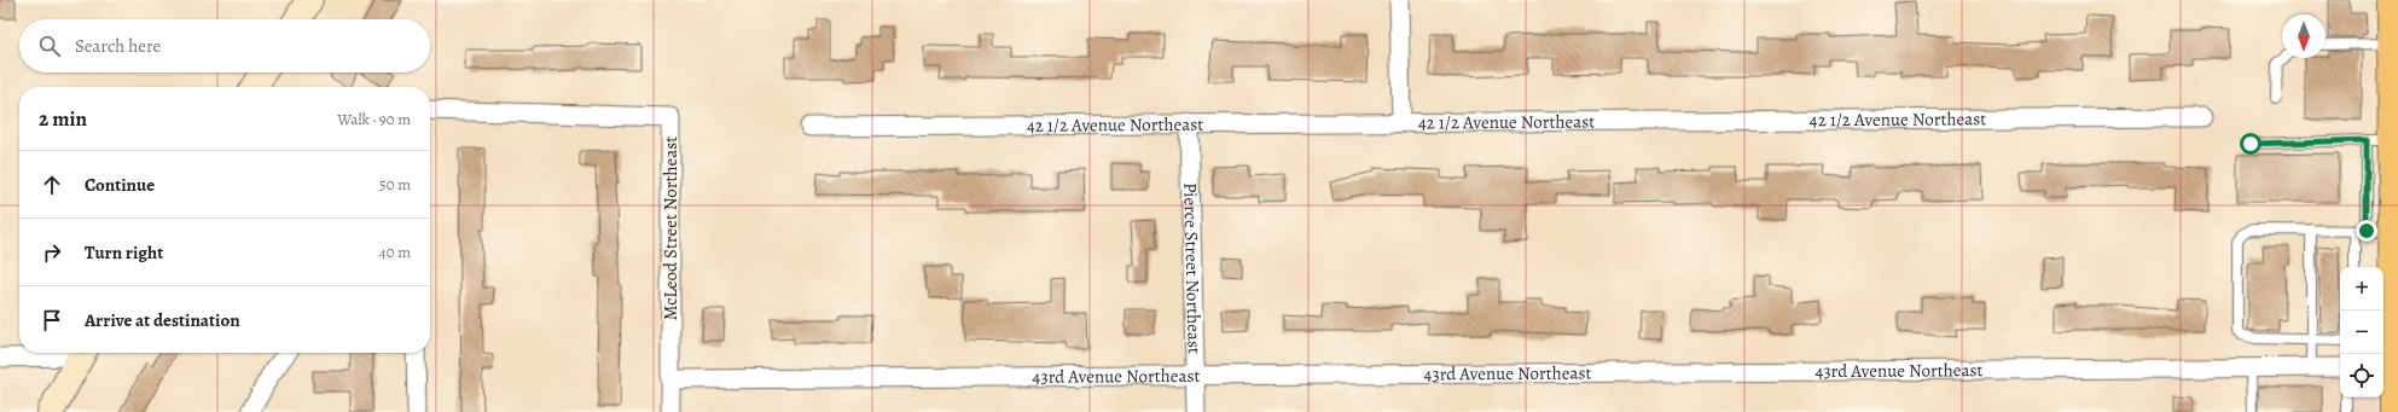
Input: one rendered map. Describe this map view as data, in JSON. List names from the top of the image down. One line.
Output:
{"streets":{"street":["42 1/2 Avenue Northeast","McLeod Street Northeast","Pierce Street Northeast","43rd Avenue Northeast"]},"crossings":[["42 1/2 Avenue Northeast","Pierce Street Northeast"],["McLeod Street Northeast","43rd Avenue Northeast"],["Pierce Street Northeast","43rd Avenue Northeast"]],"north":"bottom","page":{"search":"Search here","heading":["2 min","Walk · 90 m"],"list":[["Continue","50 m"],["Turn right","40 m"],"Arrive at destination"],"map_buttons":["+","−"]}}
